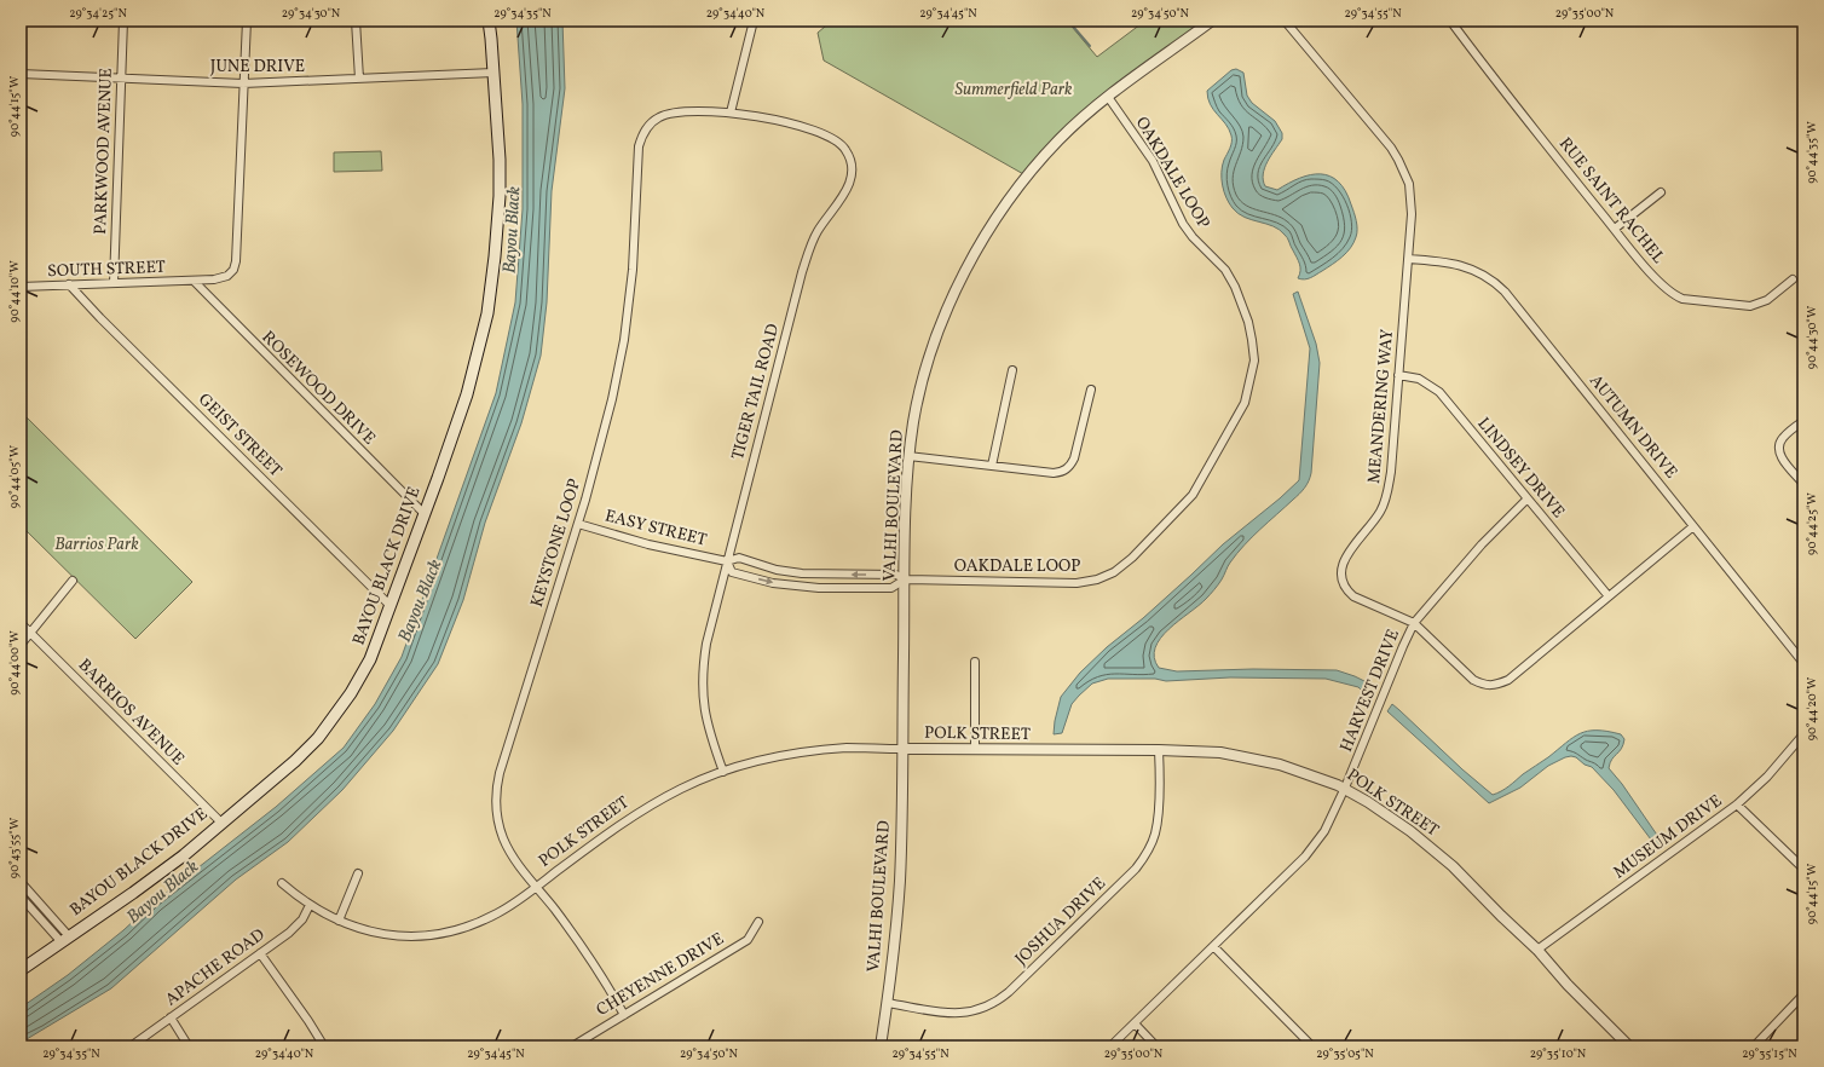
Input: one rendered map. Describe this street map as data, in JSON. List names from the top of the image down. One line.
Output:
{"streets":{"main road":["BAYOU BLACK DRIVE"],"street":["JUNE DRIVE","PARKWOOD AVENUE","OAKDALE LOOP","RUE SAINT RACHEL","SOUTH STREET","ROSEWOOD DRIVE","TIGER TAIL ROAD","MEANDERING WAY","AUTUMN DRIVE","GEIST STREET","LINDSEY DRIVE","VALHI BOULEVARD","EASY STREET","KEYSTONE LOOP","HARVEST DRIVE","BARRIOS AVENUE","POLK STREET","MUSEUM DRIVE","JOSHUA DRIVE","APACHE ROAD","CHEYENNE DRIVE"]},"crossings":[["JUNE DRIVE","PARKWOOD AVENUE"],["JUNE DRIVE","SOUTH STREET"],["JUNE DRIVE","BAYOU BLACK DRIVE"],["PARKWOOD AVENUE","SOUTH STREET"],["OAKDALE LOOP","VALHI BOULEVARD"],["OAKDALE LOOP","EASY STREET"],["SOUTH STREET","ROSEWOOD DRIVE"],["SOUTH STREET","GEIST STREET"],["ROSEWOOD DRIVE","BAYOU BLACK DRIVE"],["TIGER TAIL ROAD","EASY STREET"],["TIGER TAIL ROAD","KEYSTONE LOOP"],["TIGER TAIL ROAD","POLK STREET"],["MEANDERING WAY","AUTUMN DRIVE"],["MEANDERING WAY","LINDSEY DRIVE"],["MEANDERING WAY","HARVEST DRIVE"],["GEIST STREET","BAYOU BLACK DRIVE"],["LINDSEY DRIVE","HARVEST DRIVE"],["VALHI BOULEVARD","EASY STREET"],["VALHI BOULEVARD","POLK STREET"],["VALHI BOULEVARD","JOSHUA DRIVE"],["EASY STREET","KEYSTONE LOOP"],["KEYSTONE LOOP","POLK STREET"],["KEYSTONE LOOP","CHEYENNE DRIVE"],["BAYOU BLACK DRIVE","BARRIOS AVENUE"],["HARVEST DRIVE","POLK STREET"],["POLK STREET","MUSEUM DRIVE"],["POLK STREET","JOSHUA DRIVE"],["POLK STREET","APACHE ROAD"]],"water":["Bayou Black"],"parks":["Summerfield Park","Barrios Park"],"coordinates":["29°34'25\"N","29°34'30\"N","29°34'35\"N","29°34'40\"N","29°34'45\"N","29°34'50\"N","29°34'55\"N","29°35'00\"N","90°44'15\"W","90°44'35\"W","90°44'10\"W","90°44'30\"W","90°44'05\"W","90°44'25\"W","90°44'00\"W","90°44'20\"W","90°43'55\"W","29°35'05\"N","29°35'10\"N","29°35'15\"N"]}
